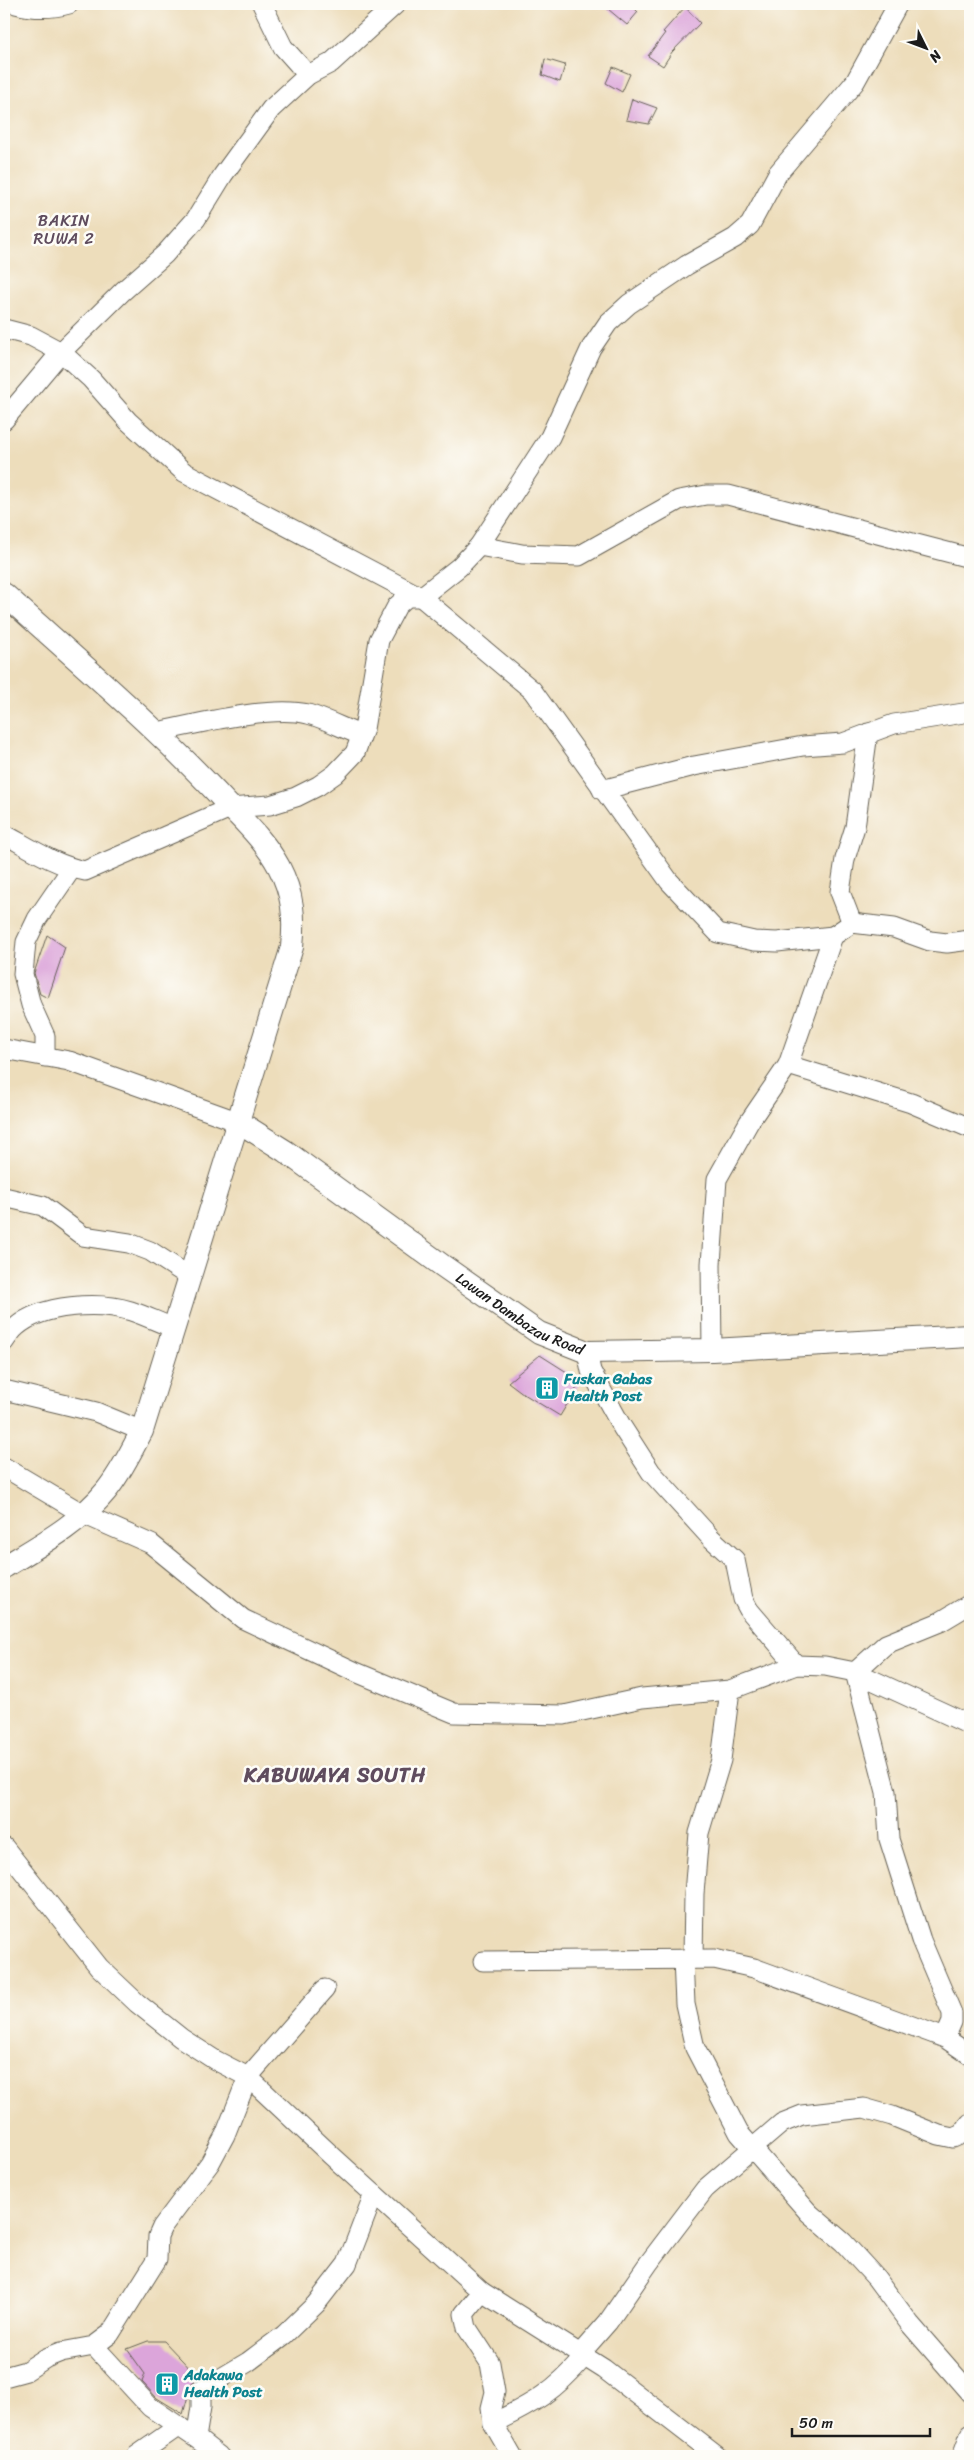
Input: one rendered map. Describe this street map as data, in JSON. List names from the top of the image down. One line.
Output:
{"streets":{"main road":["Lawan Dambazau Road"]},"districts":["BAKIN RUWA 2","KABUWAYA SOUTH"],"places":{"building":["Fuskar Gabas Health Post","Adakawa Health Post"]},"scale_bar":"50 m","north":"bottom right"}
